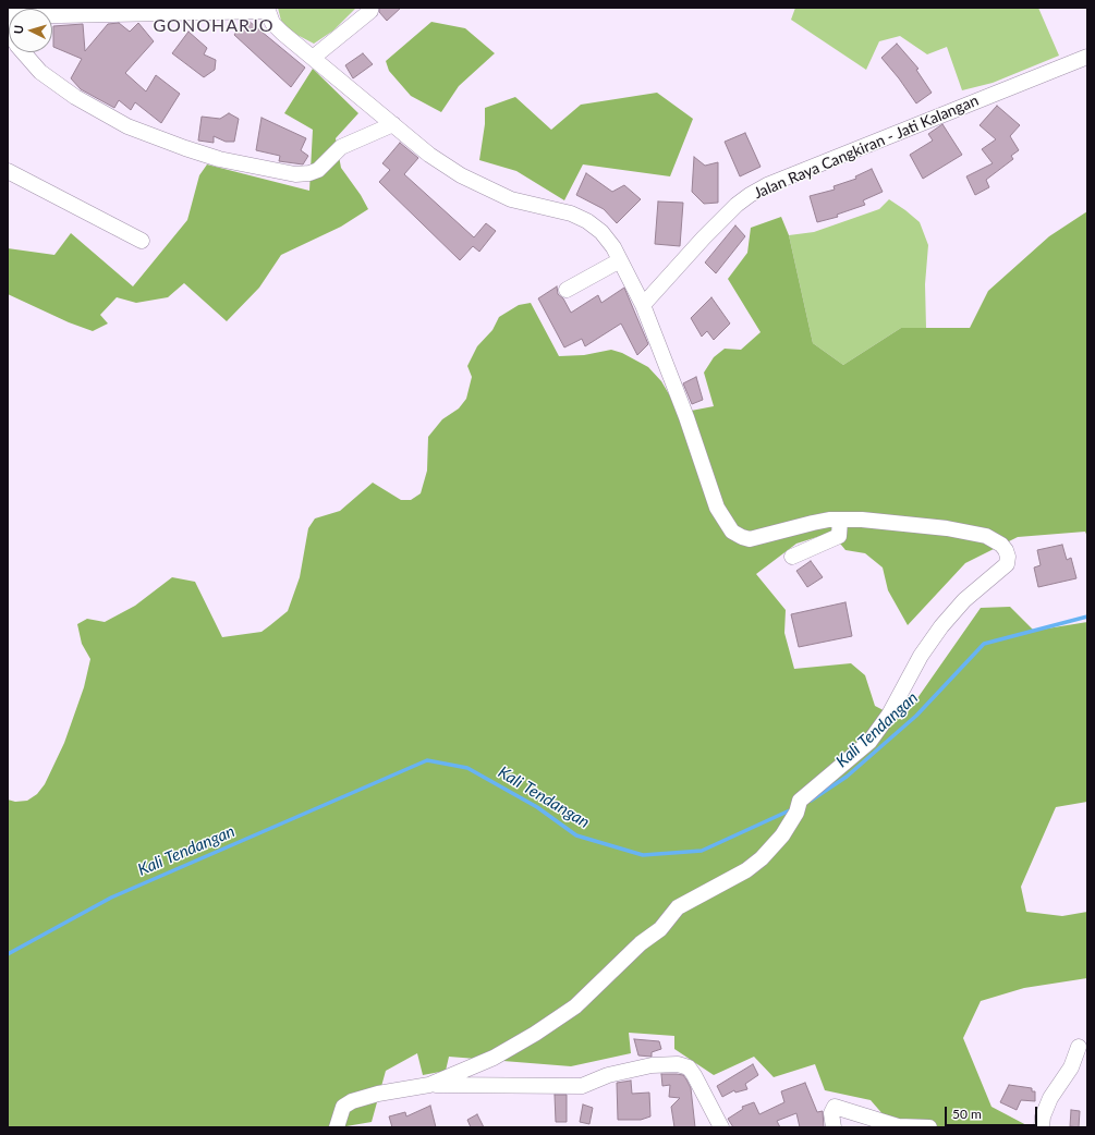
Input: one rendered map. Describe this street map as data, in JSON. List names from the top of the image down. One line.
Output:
{"streets":{"street":["Jalan Raya Cangkiran - Jati Kalangan"]},"districts":["GONOHARJO"],"water":["Kali Tendangan"],"scale_bar":"50 m","north":"left"}
